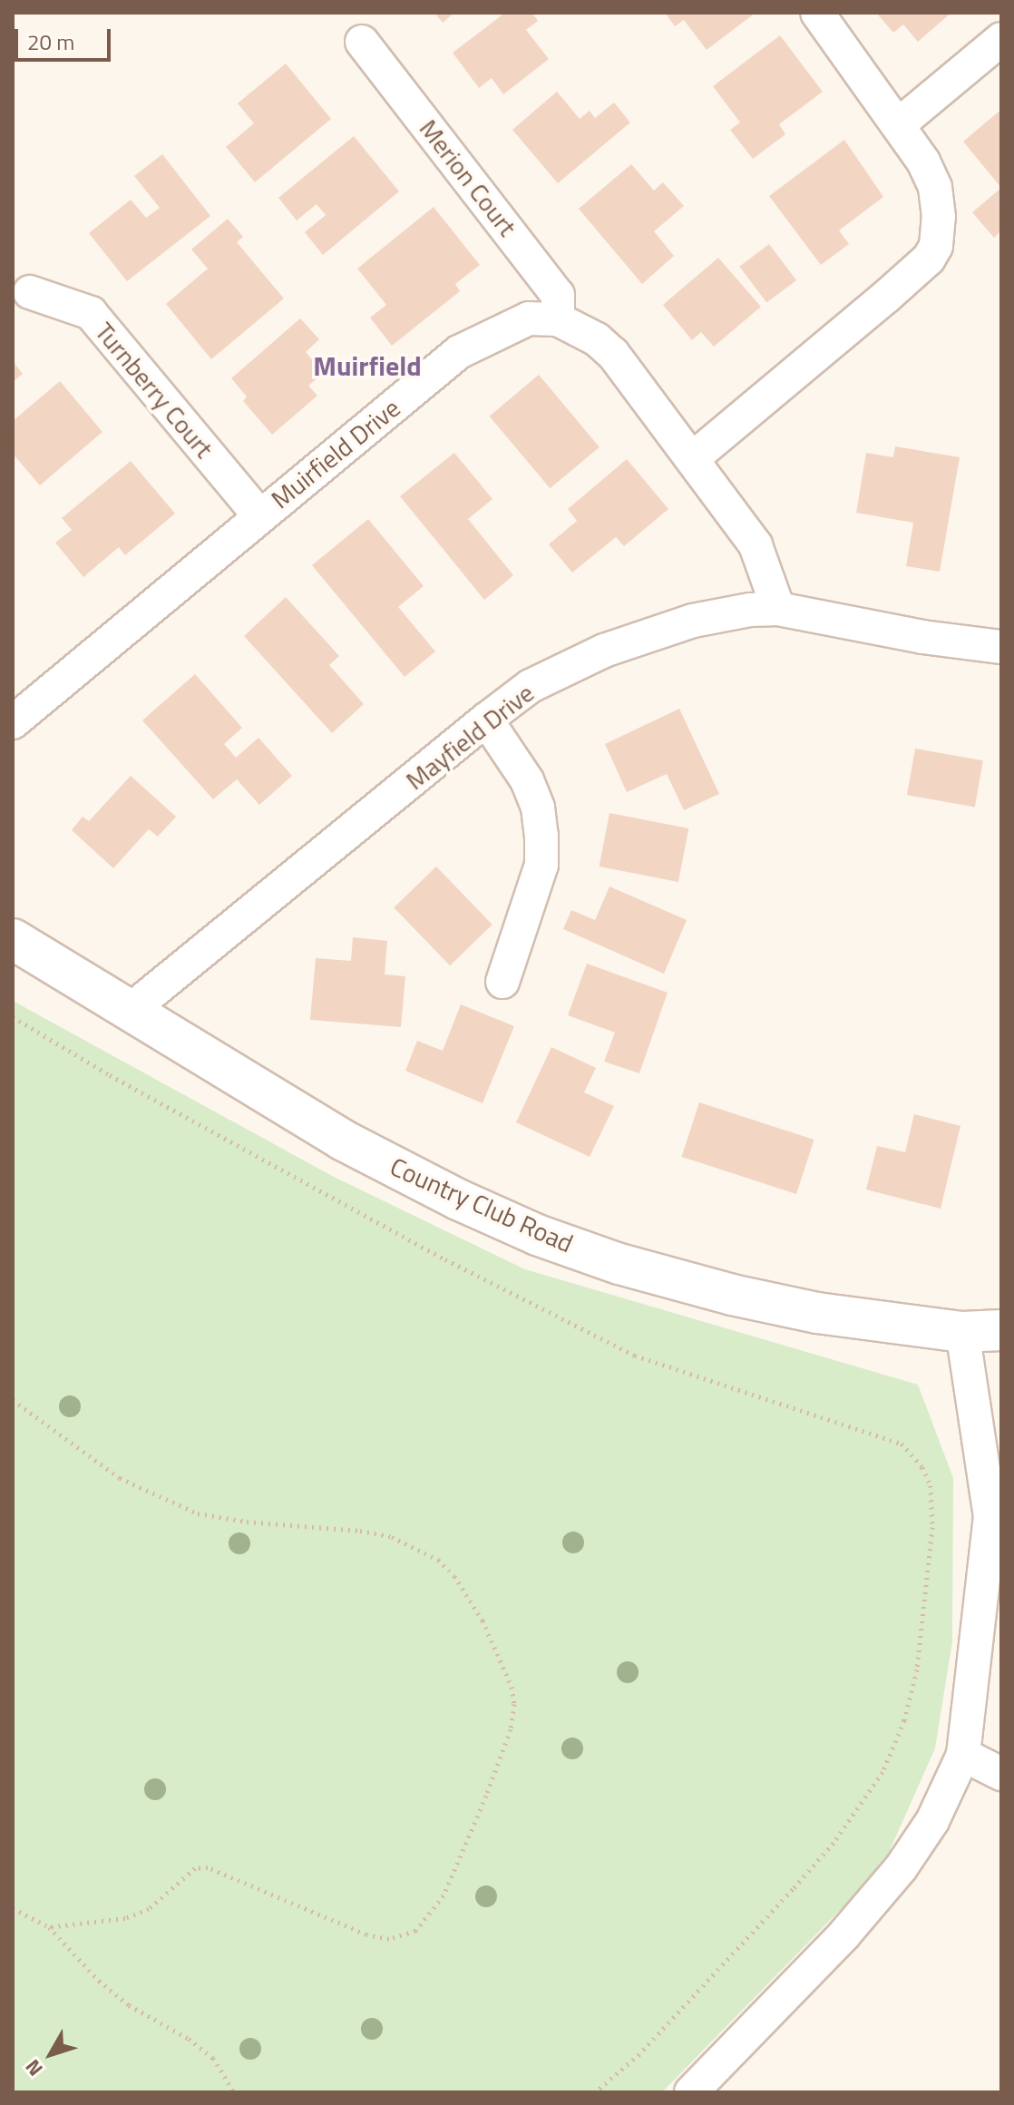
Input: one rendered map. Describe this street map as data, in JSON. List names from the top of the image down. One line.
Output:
{"streets":{"main road":["Country Club Road"],"street":["Merion Court","Turnberry Court","Muirfield Drive","Mayfield Drive"]},"crossings":[["Merion Court","Muirfield Drive"],["Turnberry Court","Muirfield Drive"],["Mayfield Drive","Country Club Road"]],"districts":["Muirfield"],"scale_bar":"20 m","north":"bottom left"}
